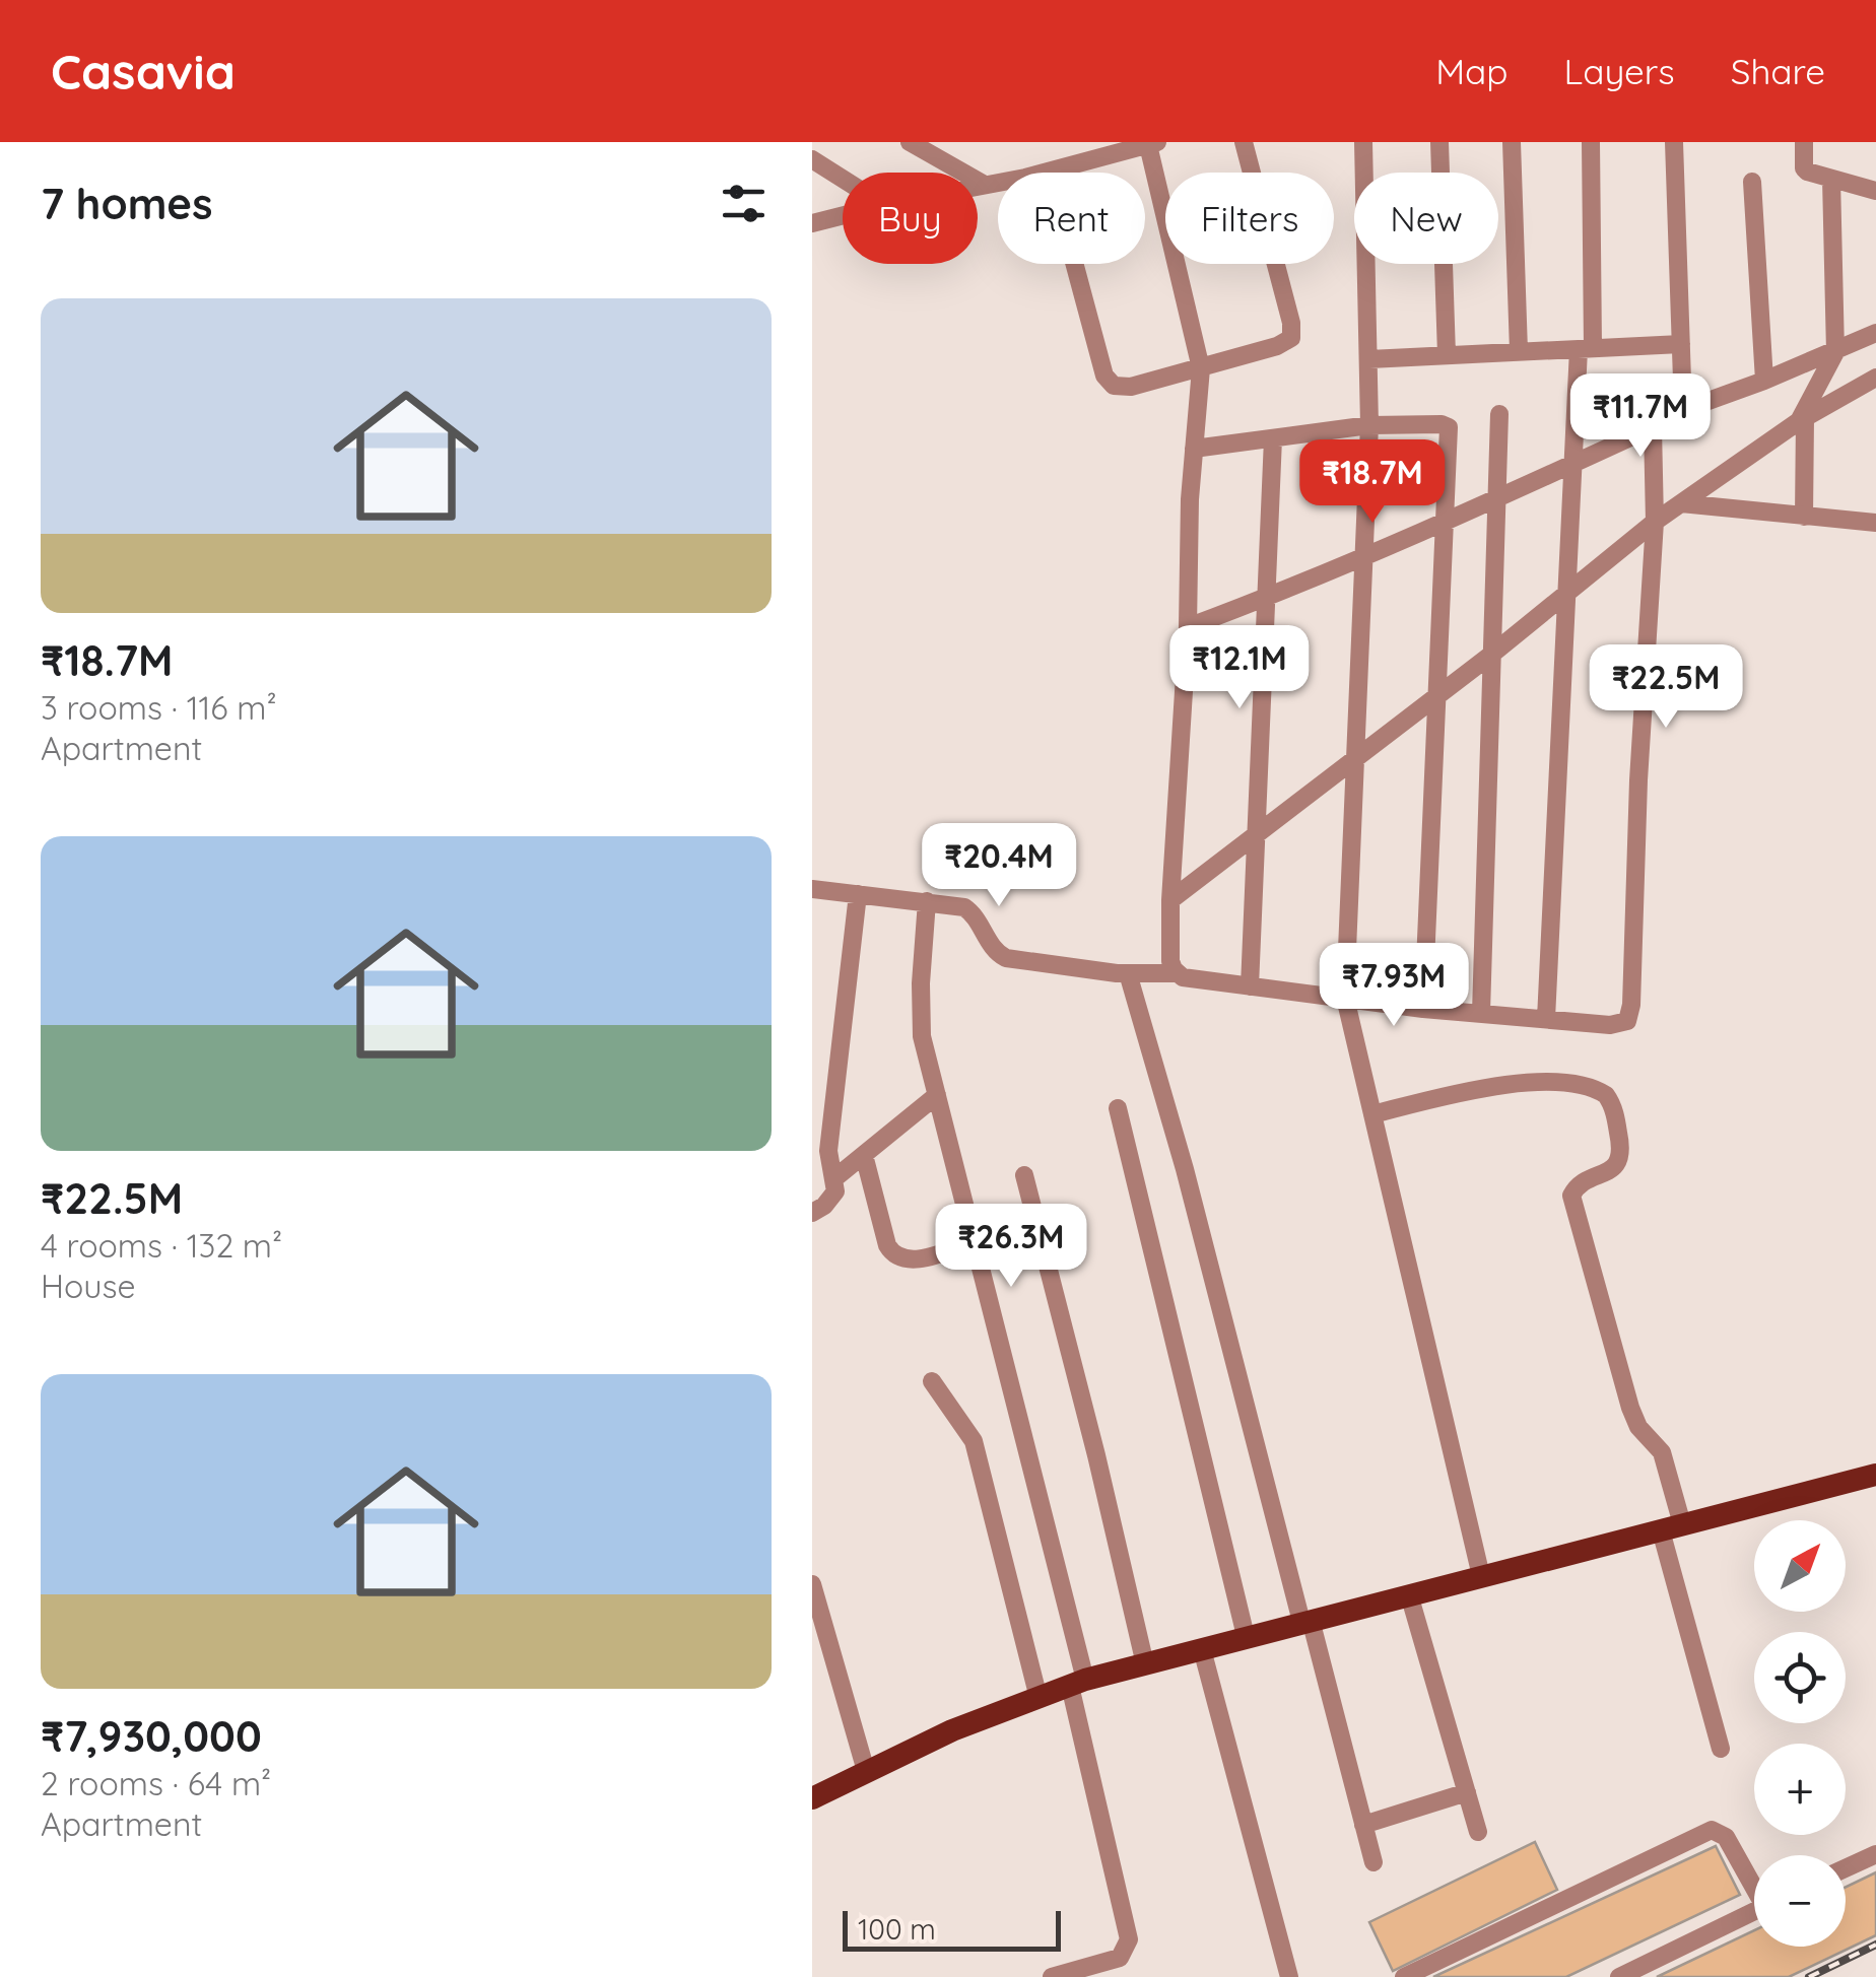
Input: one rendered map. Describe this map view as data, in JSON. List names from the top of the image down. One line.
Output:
{"scale_bar":"100 m","north":"top right","page":{"header":"Casavia","nav":["Map","Layers","Share"],"heading":"7 homes","chip":["Buy","Rent","Filters","New"],"list":[{"name":"₹18.7M","note":"3 rooms · 116 m² · Apartment"},{"name":"₹22.5M","note":"4 rooms · 132 m² · House"},{"name":"₹7,930,000","note":"2 rooms · 64 m² · Apartment"}],"price":["₹11.7M","₹18.7M","₹12.1M","₹22.5M","₹20.4M","₹7.93M","₹26.3M"],"map_buttons":["+","−"],"scale":"100 m"}}
